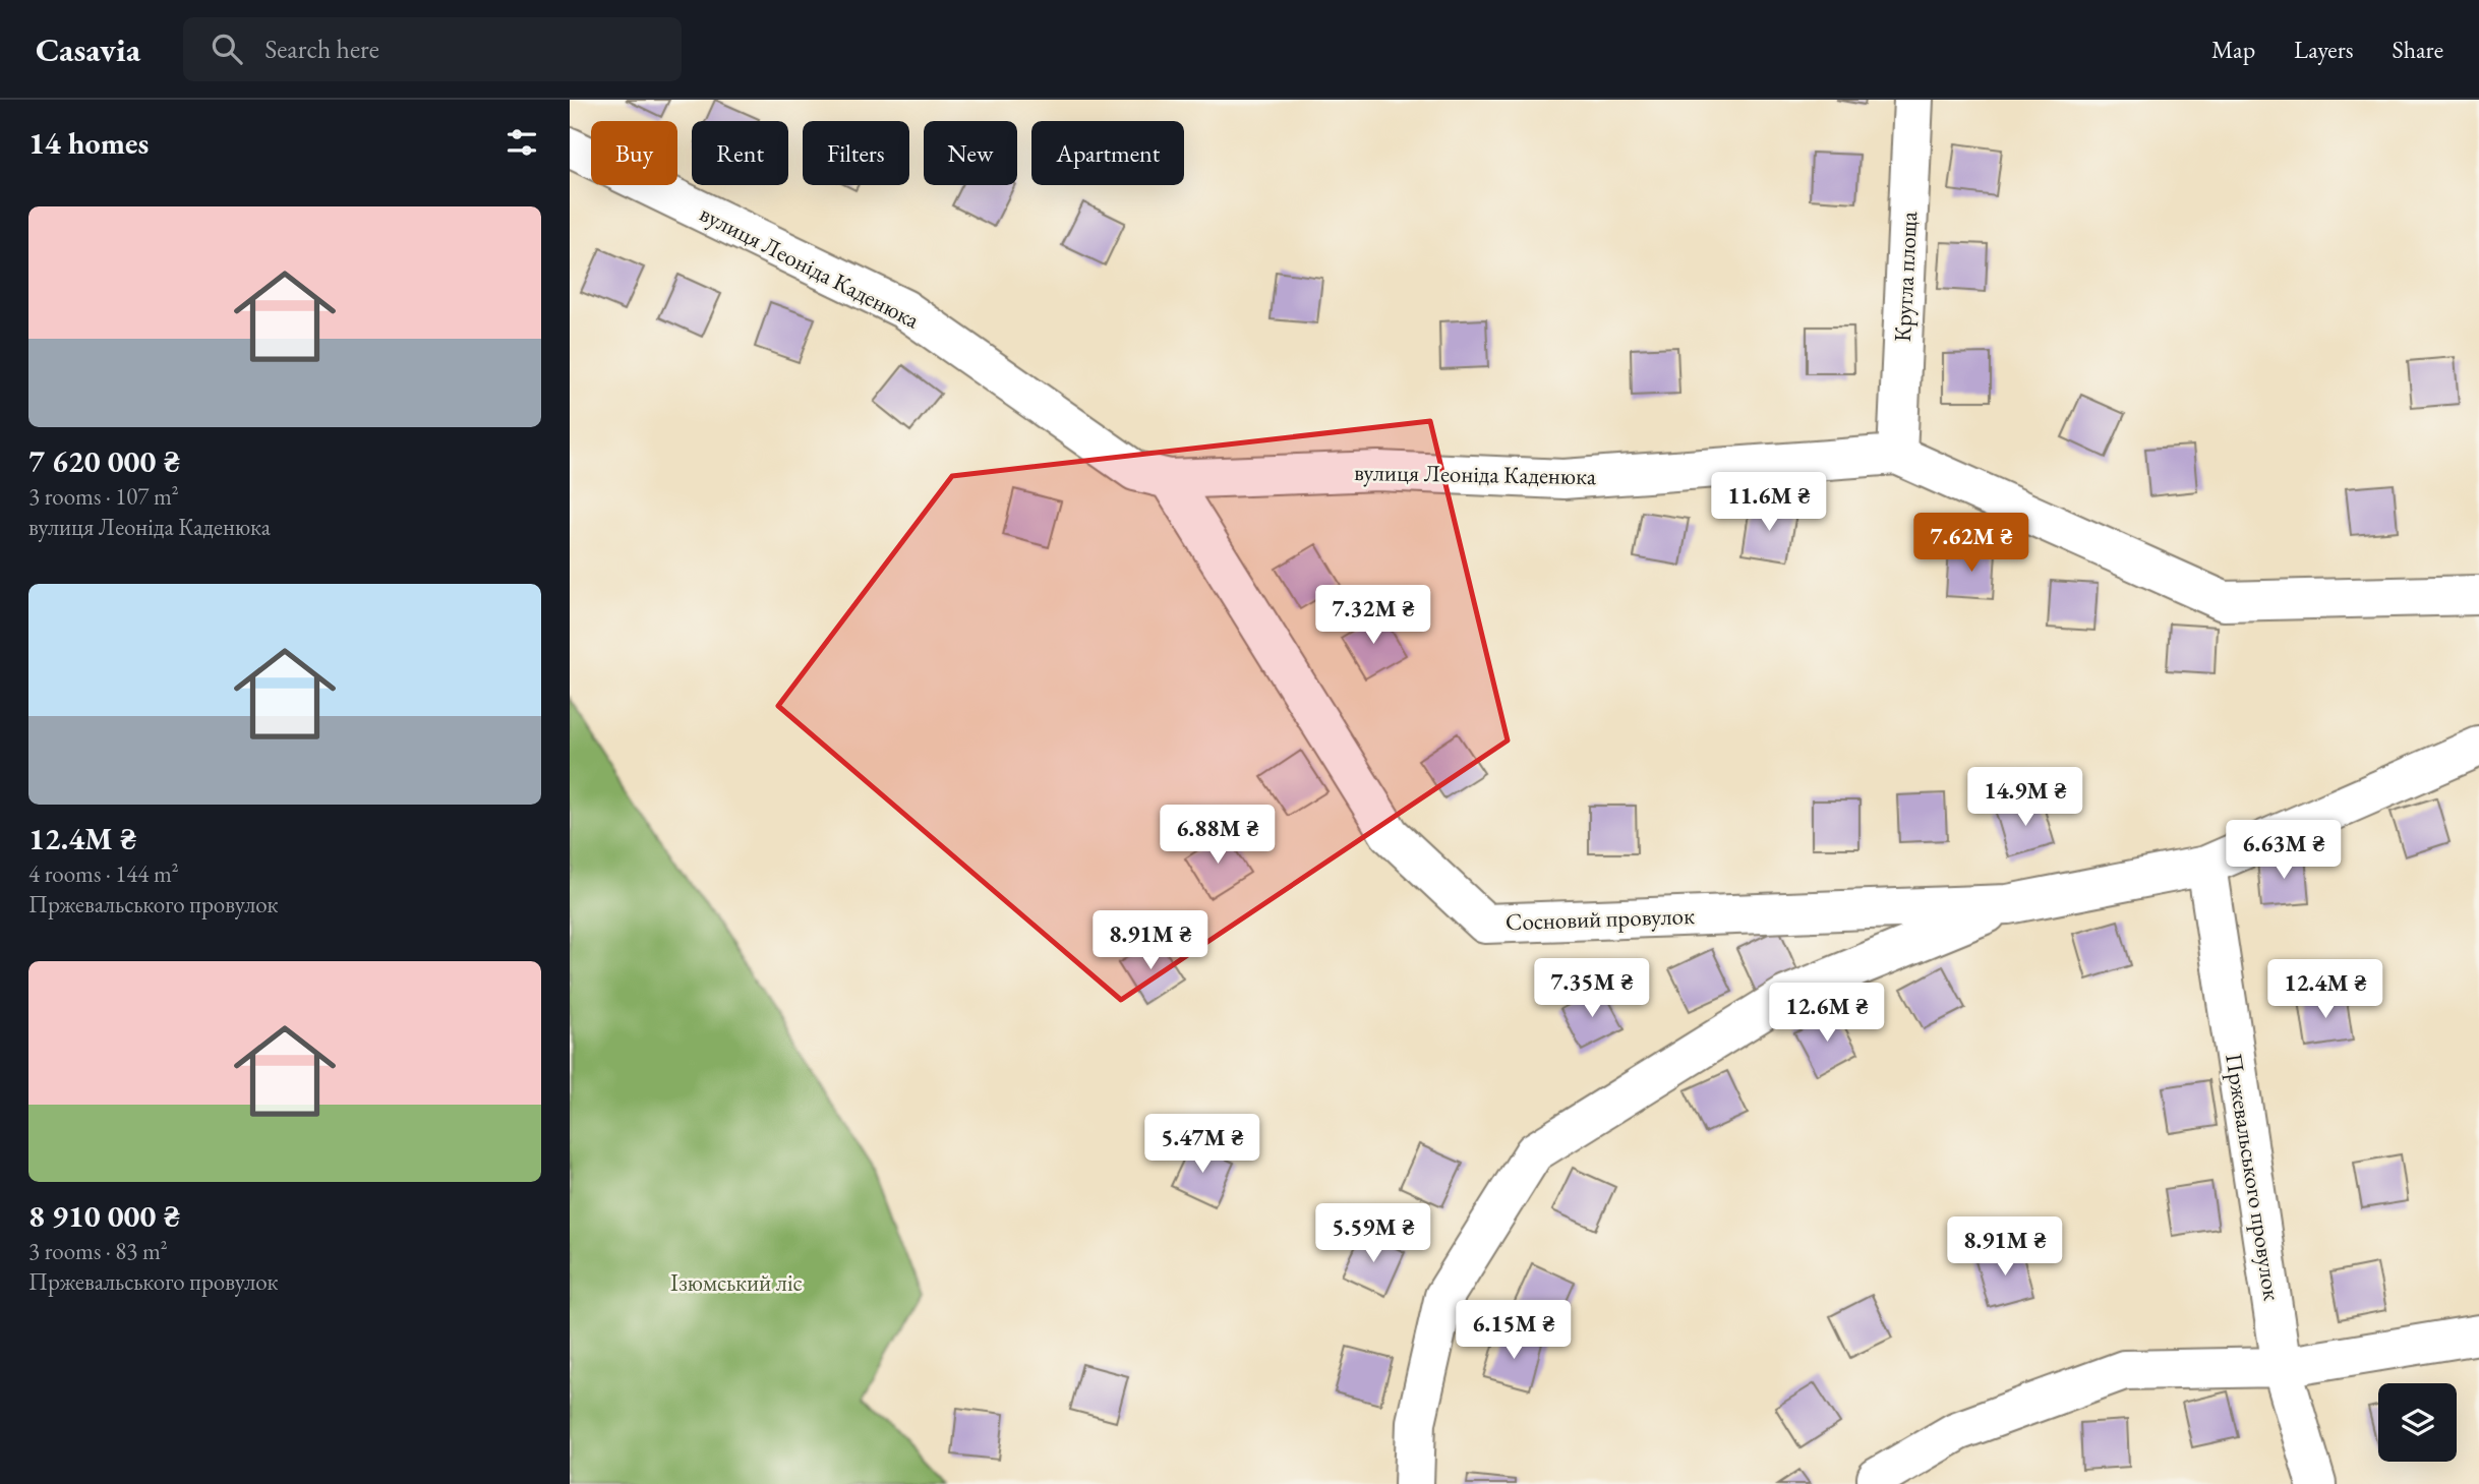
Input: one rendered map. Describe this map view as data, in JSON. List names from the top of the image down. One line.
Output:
{"streets":{"street":["вулиця Леоніда Каденюка","Кругла площа","Сосновий провулок","Пржевальського провулок"]},"crossings":[["вулиця Леоніда Каденюка","Кругла площа"],["вулиця Леоніда Каденюка","Сосновий провулок"],["Сосновий провулок","Пржевальського провулок"]],"parks":["Ізюмський ліс"],"page":{"header":"Casavia","search":"Search here","nav":["Map","Layers","Share"],"heading":"14 homes","chip":["Buy","Rent","Filters","New","Apartment"],"list":[{"name":"7 620 000 ₴","note":"3 rooms · 107 m² · вулиця Леоніда Каденюка"},{"name":"12.4M ₴","note":"4 rooms · 144 m² · Пржевальського провулок"},{"name":"8 910 000 ₴","note":"3 rooms · 83 m² · Пржевальського провулок"}],"price":["11.6M ₴","7.62M ₴","7.32M ₴","14.9M ₴","6.88M ₴","6.63M ₴","8.91M ₴","7.35M ₴","12.4M ₴","12.6M ₴","5.47M ₴","5.59M ₴","8.91M ₴","6.15M ₴"]}}
